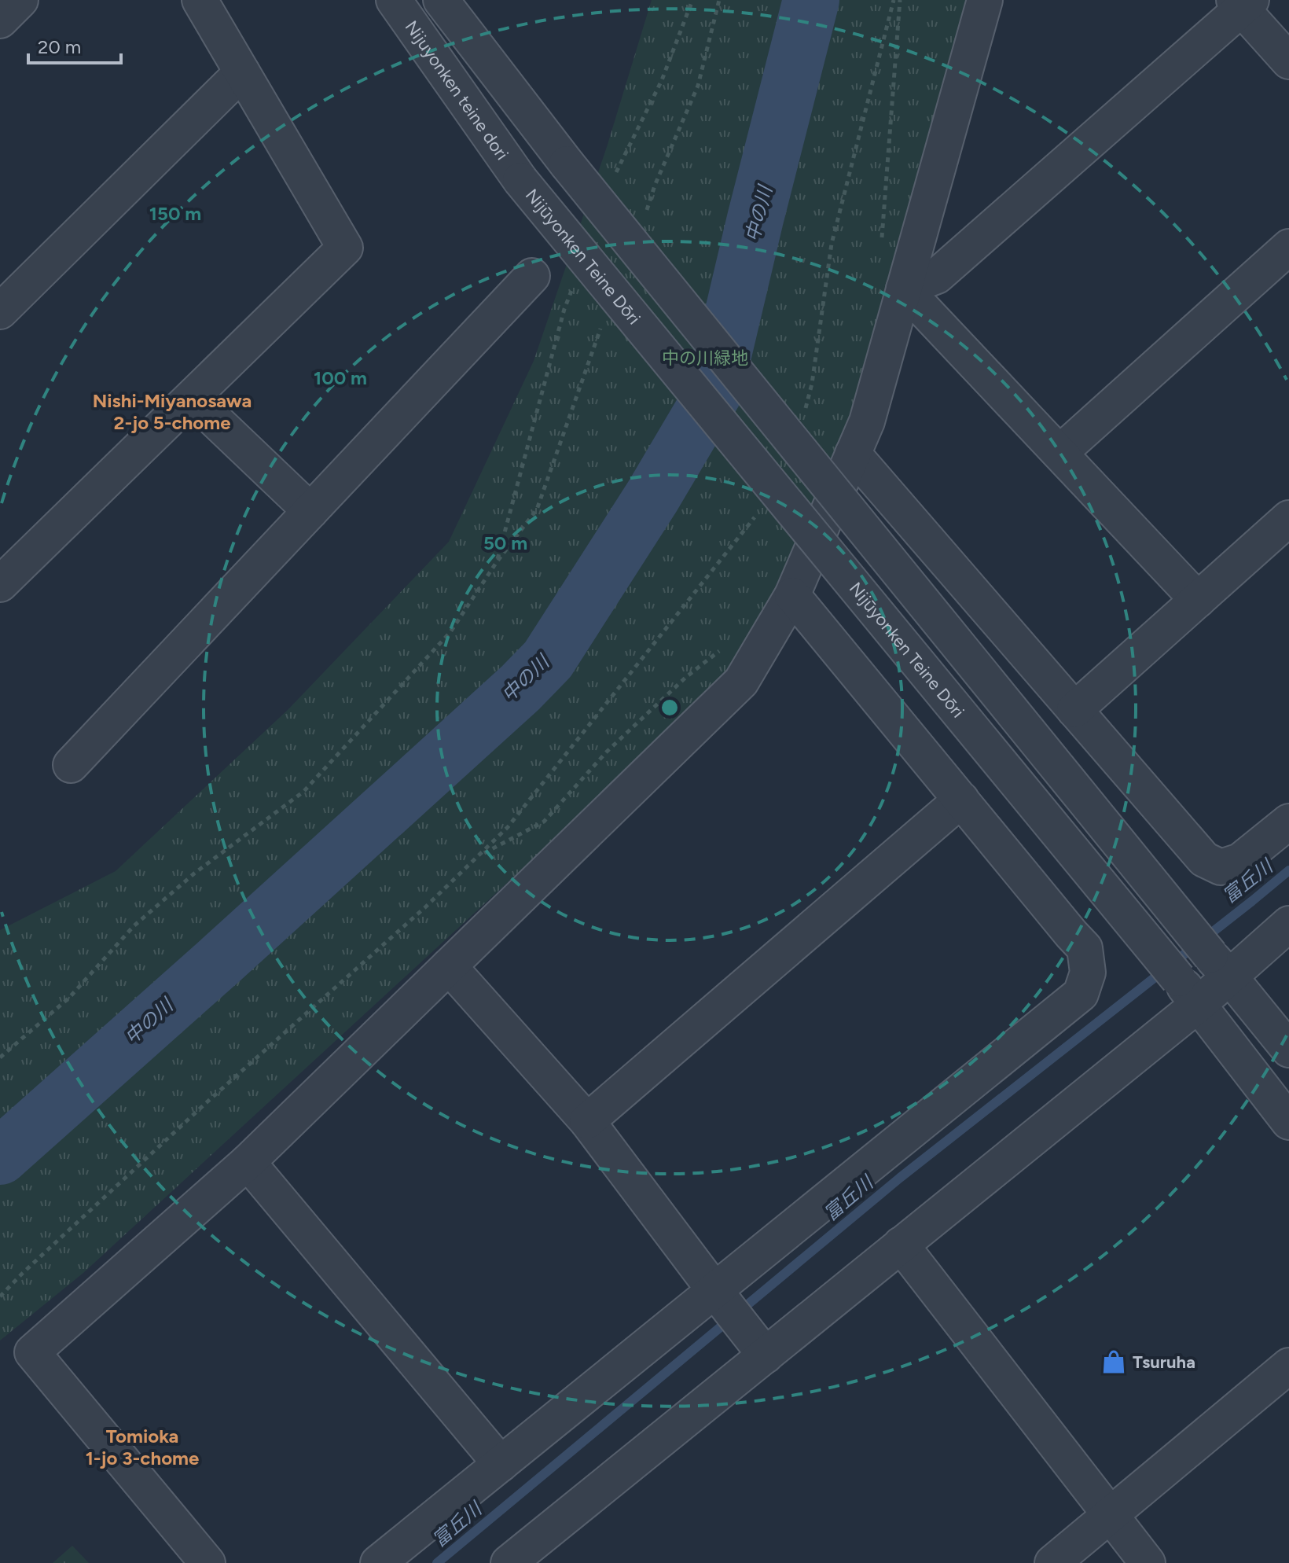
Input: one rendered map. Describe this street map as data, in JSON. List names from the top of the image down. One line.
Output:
{"streets":{"street":["Nijuyonken teine dori","Nijūyonken Teine Dōri"]},"crossings":[["Nijuyonken teine dori","Nijūyonken Teine Dōri"]],"districts":["Nishi-Miyanosawa 2-jo 5-chome","Tomioka 1-jo 3-chome"],"water":["中の川","富丘川"],"parks":["中の川緑地"],"places":{"shop":["Tsuruha"]},"scale_bar":"20 m","rings":["150 m","100 m","50 m"]}
